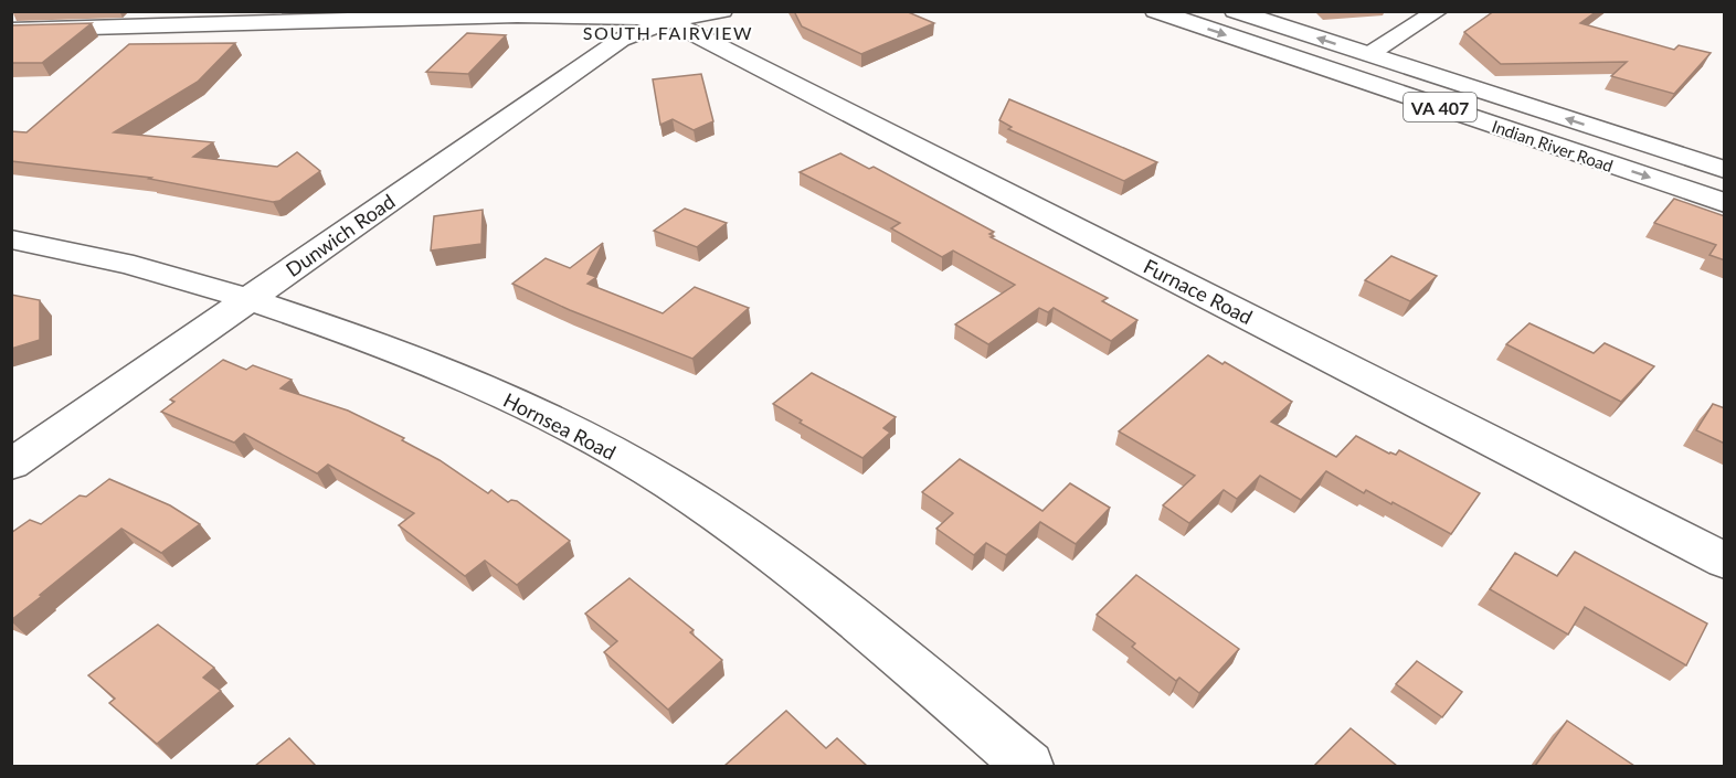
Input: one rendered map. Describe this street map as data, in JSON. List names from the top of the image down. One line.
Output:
{"streets":{"street":["VA 407","Indian River Road","Dunwich Road","Furnace Road","Hornsea Road"]},"crossings":[["Dunwich Road","Furnace Road"],["Dunwich Road","Hornsea Road"]],"districts":["SOUTH FAIRVIEW"]}
